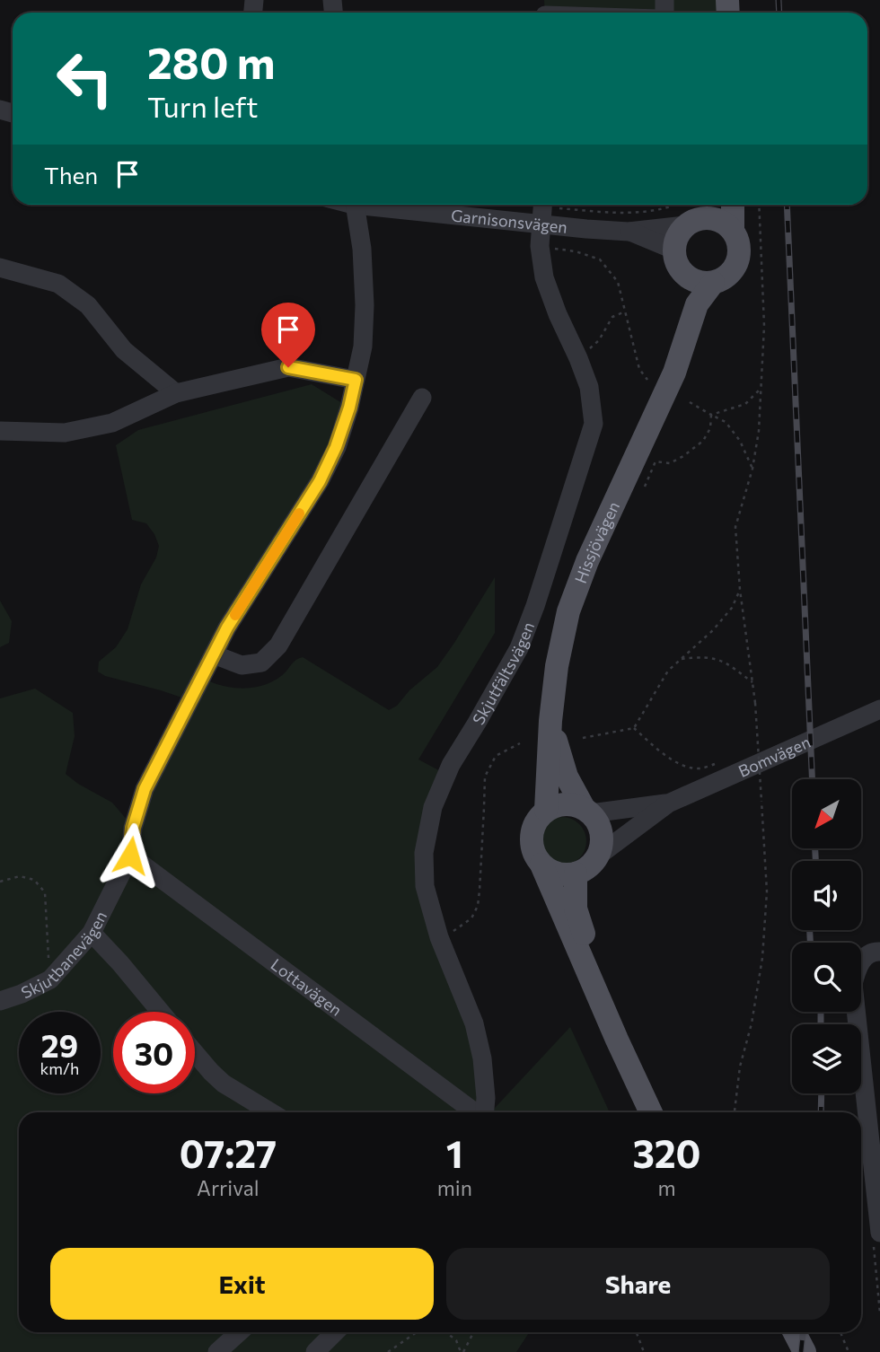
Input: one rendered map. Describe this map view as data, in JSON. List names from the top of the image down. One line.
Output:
{"streets":{"main road":["Hissjövägen"],"street":["Garnisonsvägen","Skjutfältsvägen","Bomvägen","Skjutbanevägen","Lottavägen"]},"crossings":[["Garnisonsvägen","Hissjövägen"],["Garnisonsvägen","Skjutfältsvägen"],["Hissjövägen","Bomvägen"],["Skjutbanevägen","Lottavägen"]],"north":"bottom left","page":{"turn":["280 m","Turn left"],"then":"Then","speed":"29 km/h","limit":"30","eta":["07:27","Arrival","1","min","320","m"],"buttons":["Exit","Share"]}}
